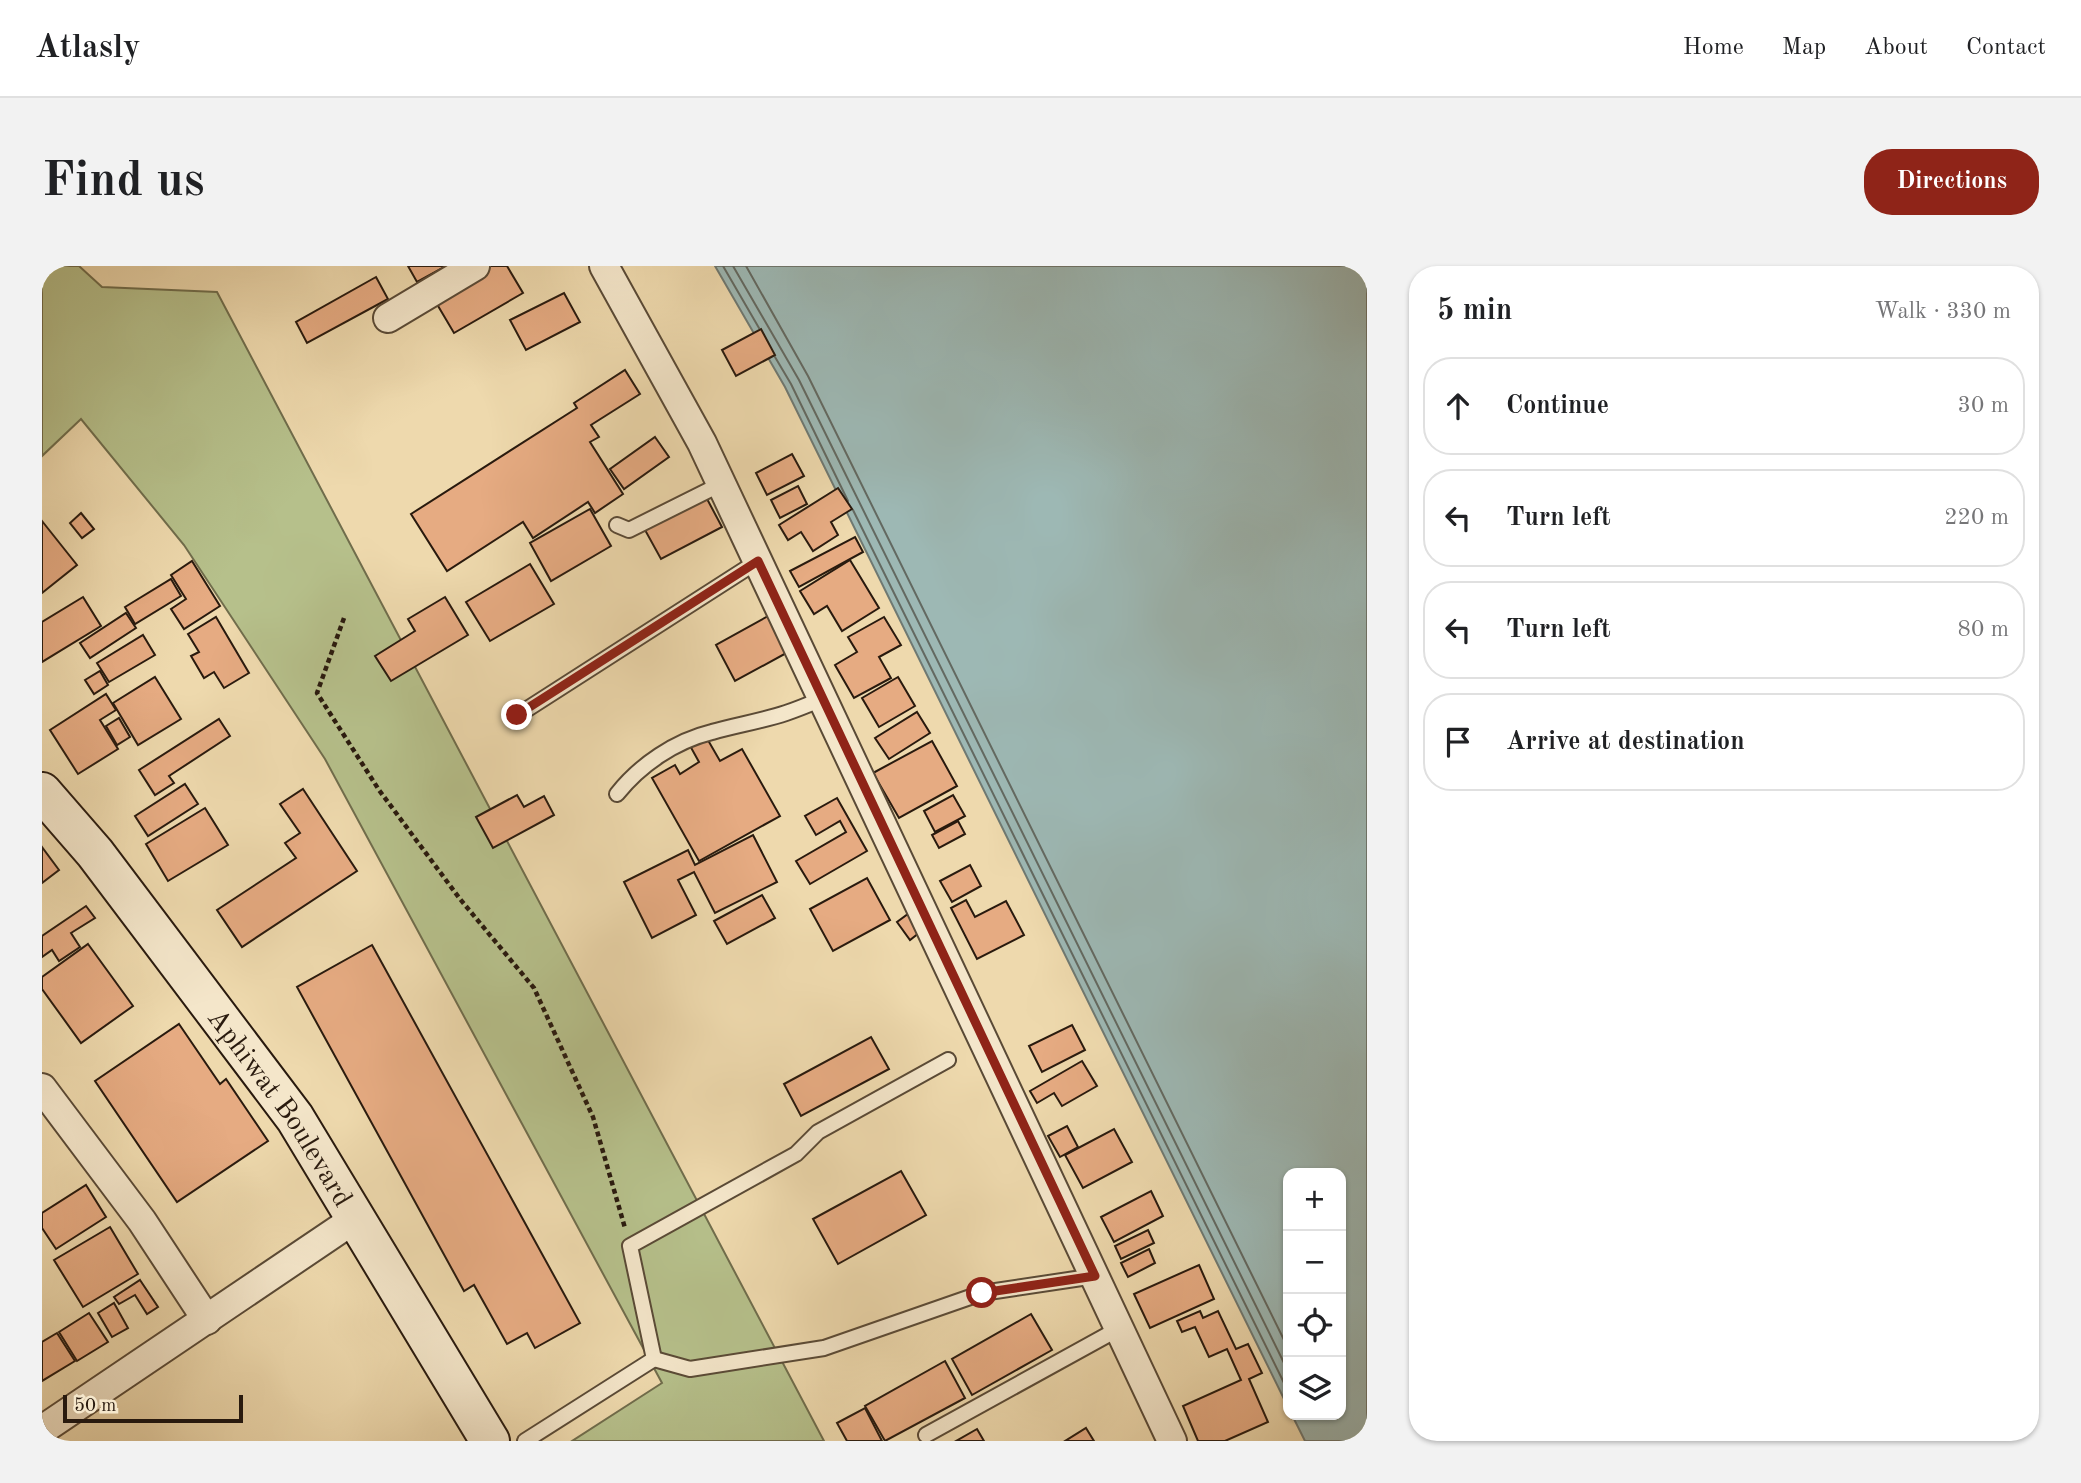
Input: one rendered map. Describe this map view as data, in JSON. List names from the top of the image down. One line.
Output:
{"streets":{"street":["Aphiwat Boulevard"]},"scale_bar":"50 m","page":{"header":"Atlasly","nav":["Home","Map","About","Contact"],"buttons":"Directions","title":"Find us","heading":["5 min","Walk · 330 m"],"list":[["Continue","30 m"],["Turn left","220 m"],["Turn left","80 m"],"Arrive at destination"],"map_buttons":["+","−"],"scale":"50 m"}}
